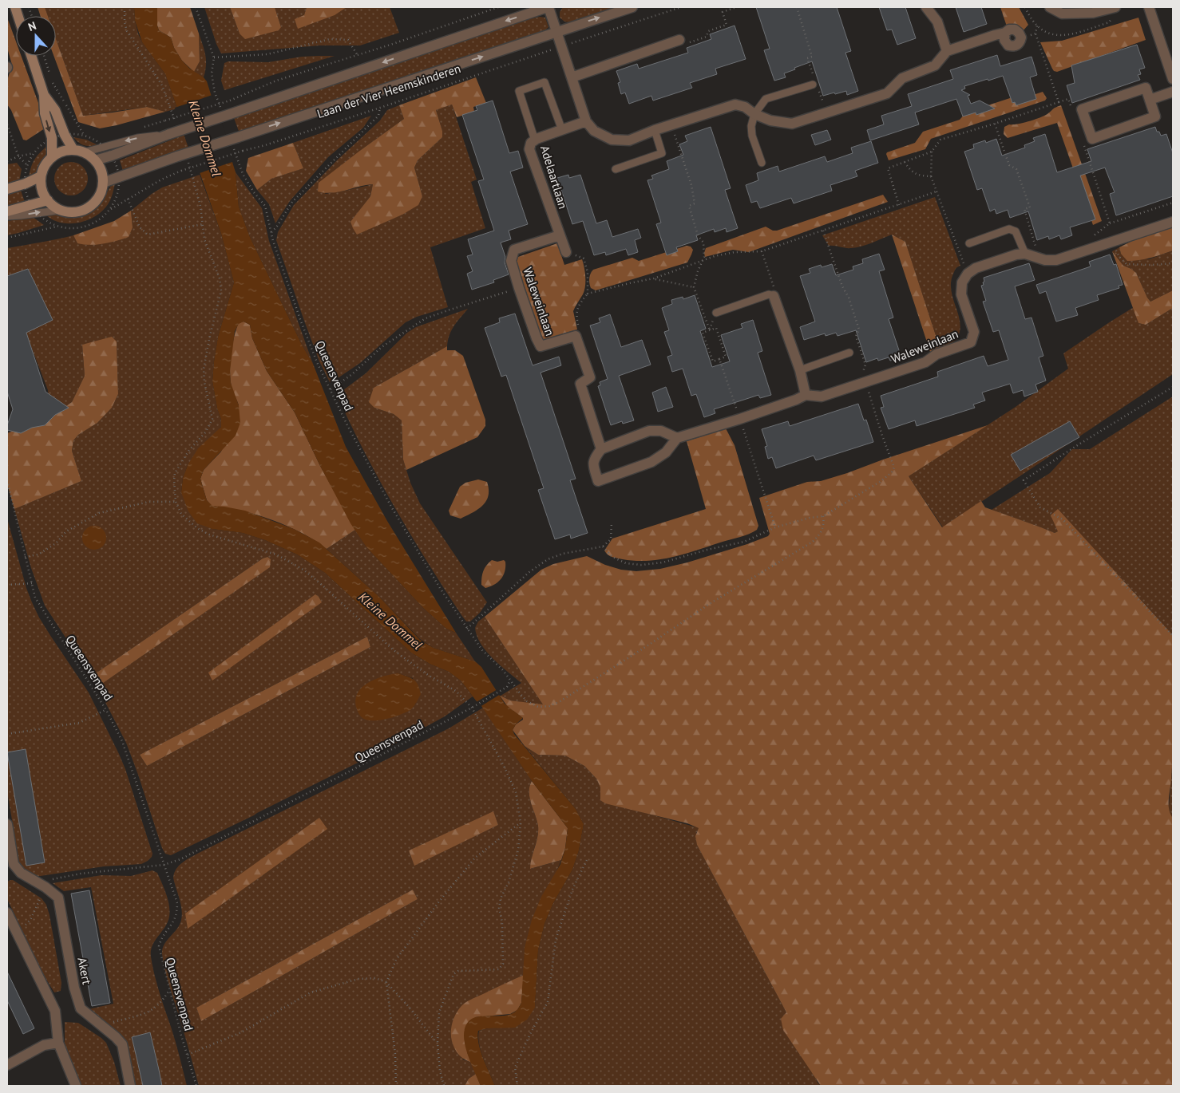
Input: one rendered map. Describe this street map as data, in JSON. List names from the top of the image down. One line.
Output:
{"streets":{"street":["Laan der Vier Heemskinderen","Adelaartlaan","Waleweinlaan","Akert"],"path":["Queensvenpad"]},"crossings":[["Laan der Vier Heemskinderen","Queensvenpad"],["Adelaartlaan","Waleweinlaan"]],"water":["Kleine Dommel"],"north":"top"}
